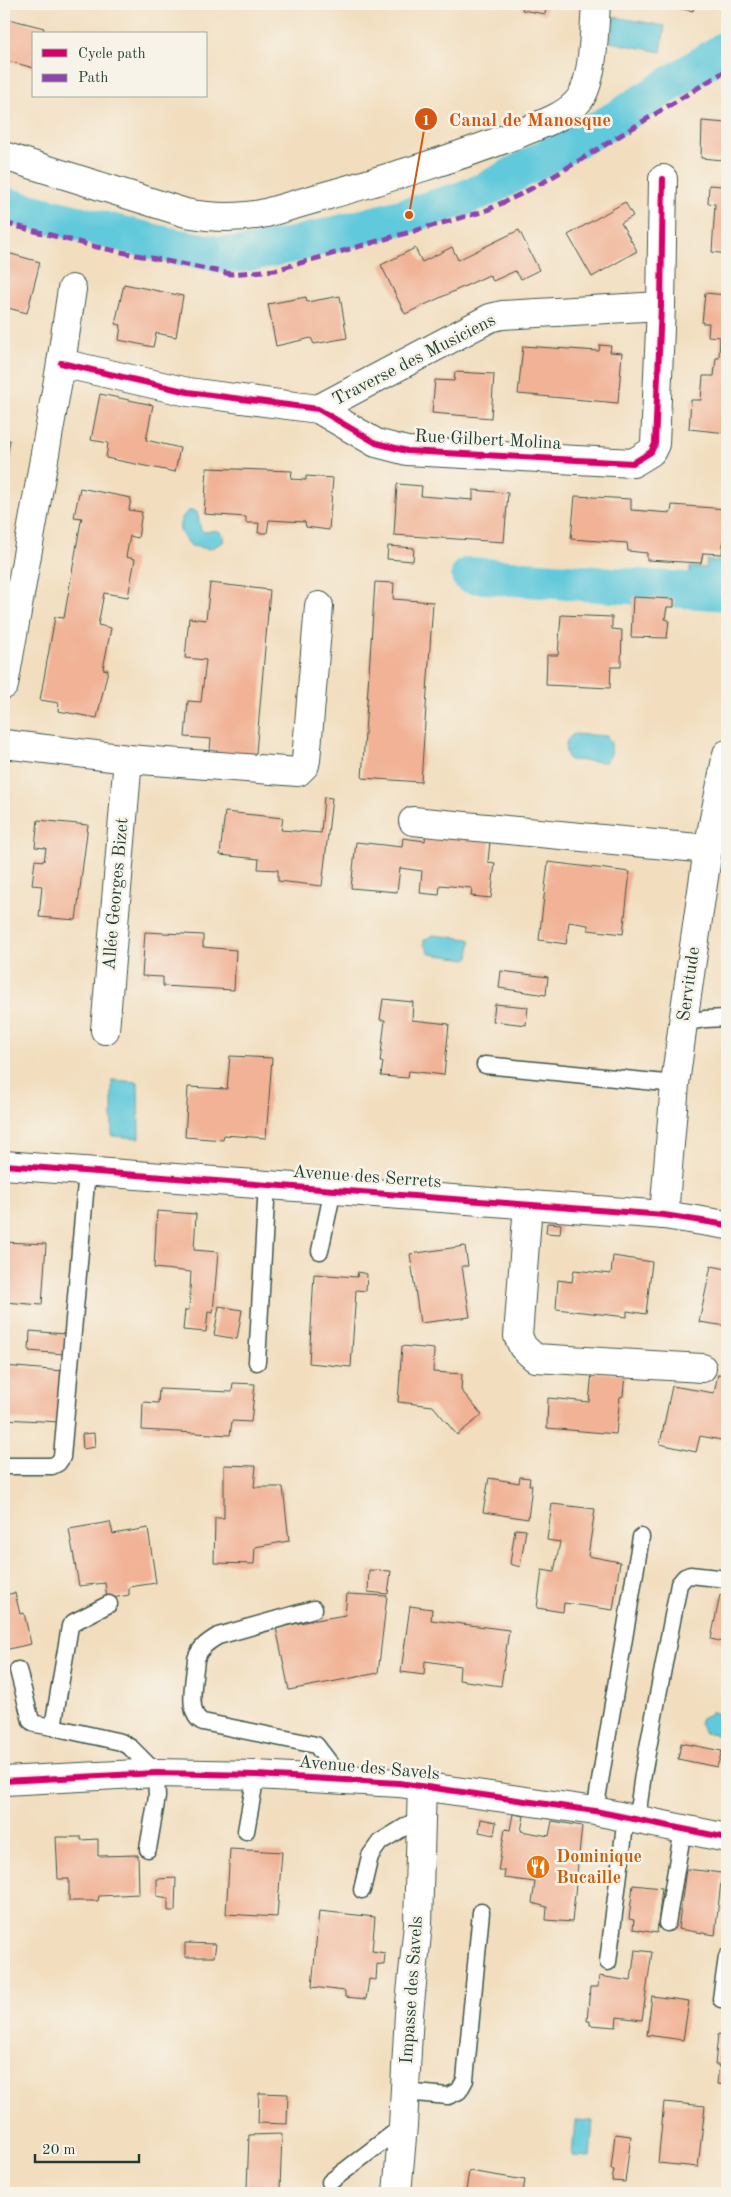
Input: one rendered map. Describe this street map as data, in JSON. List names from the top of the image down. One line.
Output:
{"streets":{"street":["Traverse des Musiciens","Rue Gilbert Molina","Allée Georges Bizet","Servitude","Avenue des Serrets","Avenue des Savels","Impasse des Savels"]},"crossings":[["Traverse des Musiciens","Rue Gilbert Molina"],["Servitude","Avenue des Serrets"],["Avenue des Savels","Impasse des Savels"]],"places":{"other":["Canal de Manosque"],"restaurant":["Dominique Bucaille"]},"legend":["Cycle path","Path"],"scale_bar":"20 m"}
